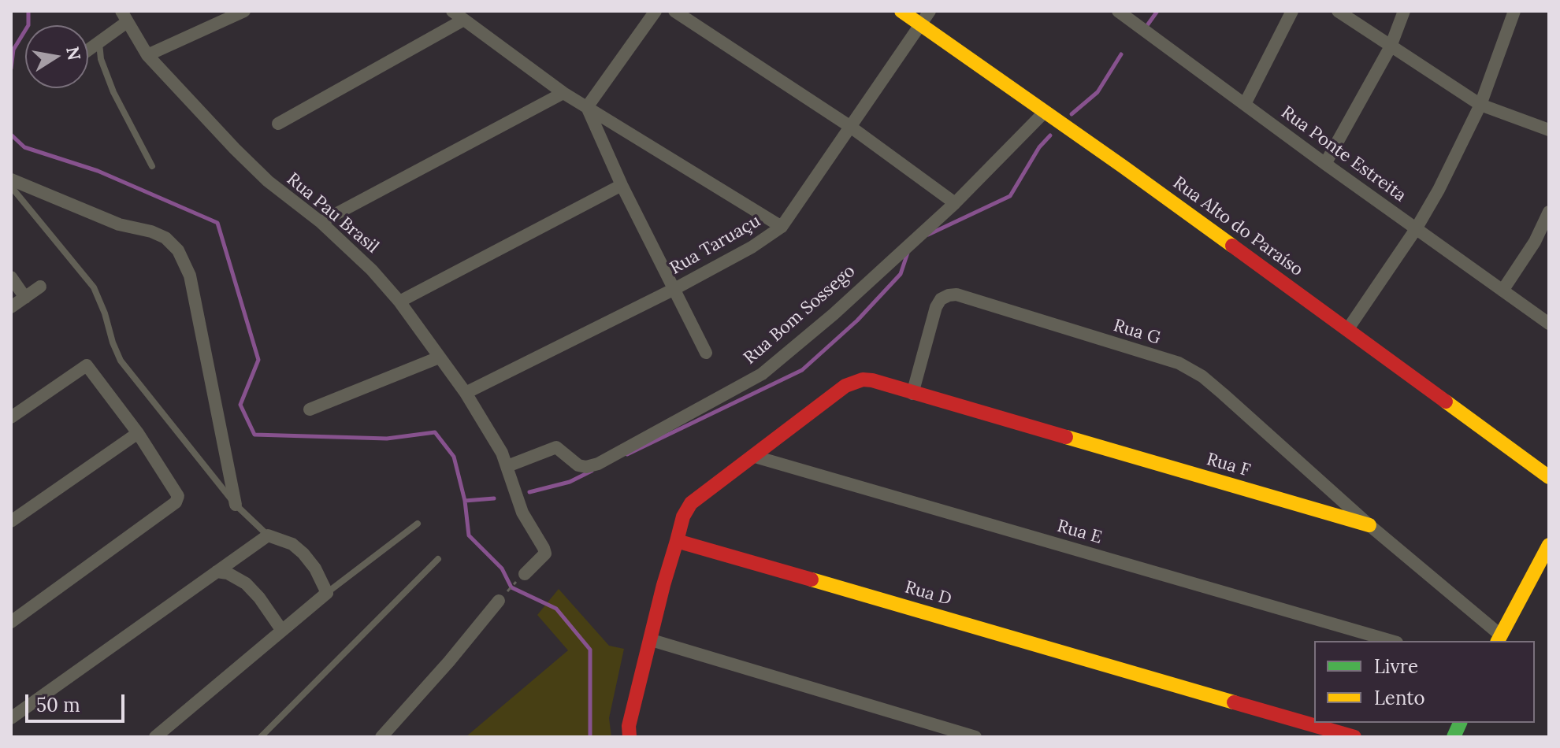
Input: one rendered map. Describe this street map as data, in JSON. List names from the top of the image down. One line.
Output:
{"streets":{"street":["Rua Ponte Estreita","Rua Pau Brasil","Rua Alto do Paraíso","Rua Taruaçu","Rua Bom Sossego","Rua G","Rua F","Rua E","Rua D"]},"crossings":[["Rua Pau Brasil","Rua Taruaçu"],["Rua Pau Brasil","Rua Bom Sossego"],["Rua Alto do Paraíso","Rua Taruaçu"],["Rua Alto do Paraíso","Rua Bom Sossego"],["Rua G","Rua F"]],"legend":["Livre","Lento"],"scale_bar":"50 m","north":"right"}
